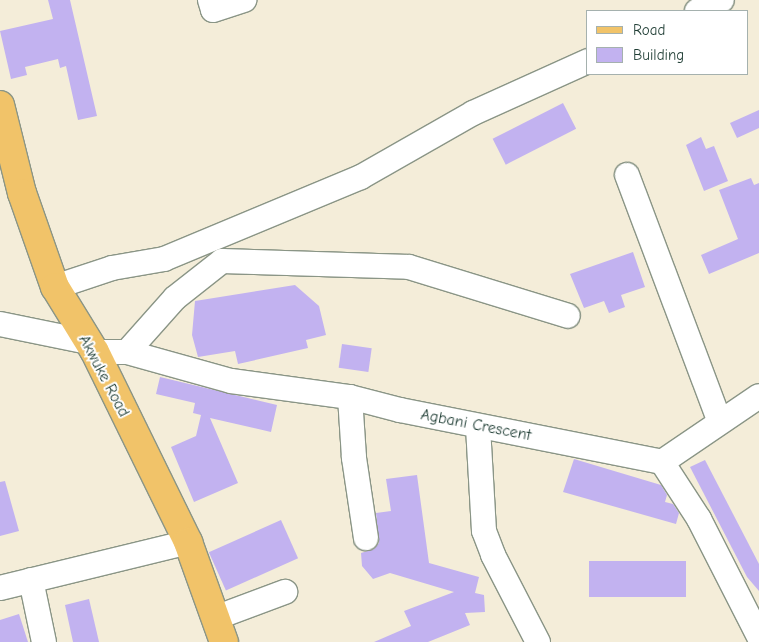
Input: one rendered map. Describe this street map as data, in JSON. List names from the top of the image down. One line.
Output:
{"streets":{"main road":["Akwuke Road"],"street":["Agbani Crescent"]},"crossings":[["Akwuke Road","Agbani Crescent"]],"legend":["Road","Building"]}
